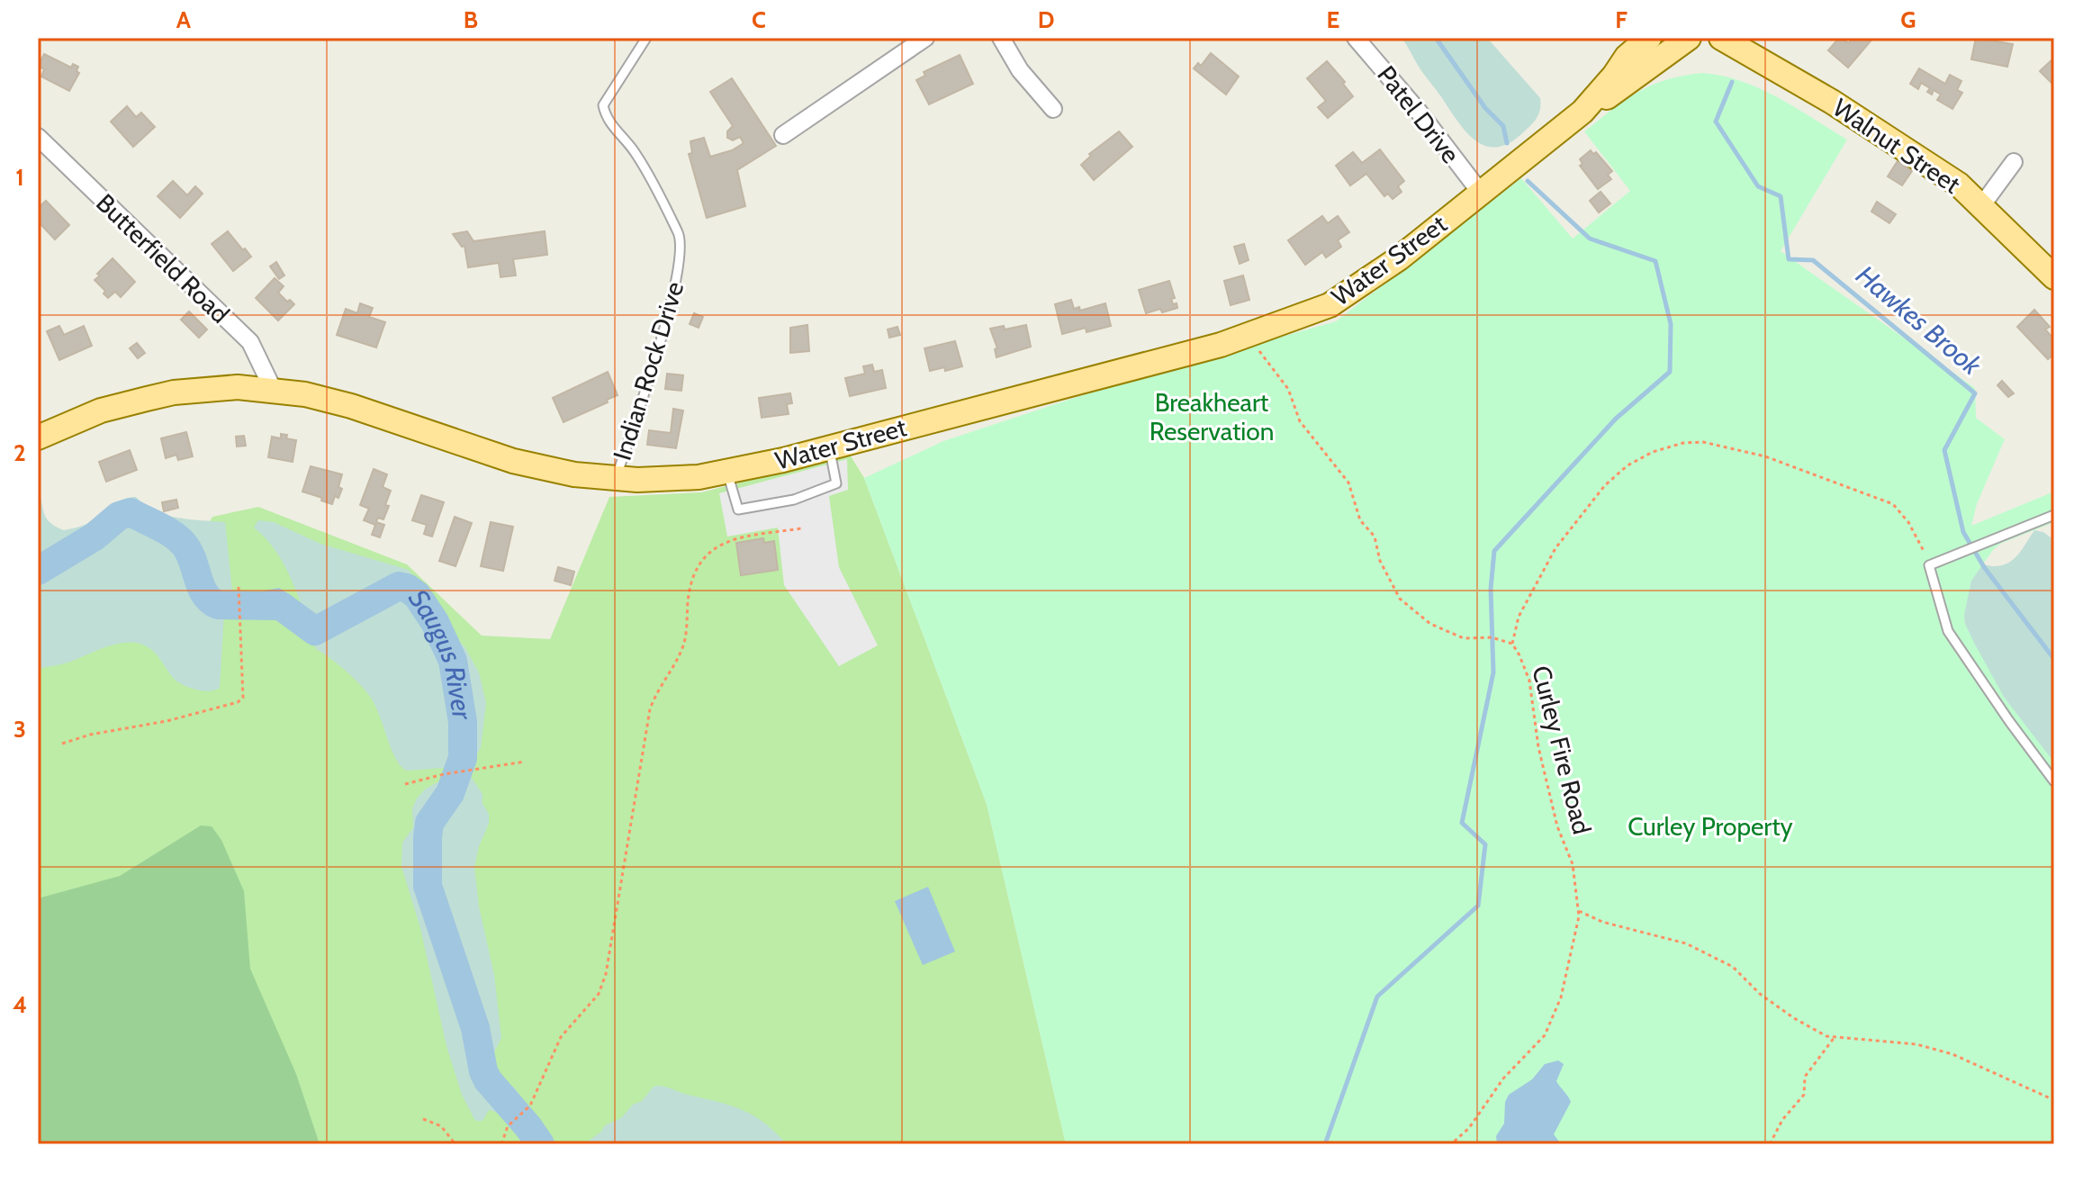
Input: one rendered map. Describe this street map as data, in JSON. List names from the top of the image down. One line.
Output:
{"streets":{"main road":["Walnut Street","Water Street"],"street":["Patel Drive","Butterfield Road"],"lane":["Indian Rock Drive"],"path":["Curley Fire Road"]},"crossings":[["Patel Drive","Water Street"],["Butterfield Road","Water Street"],["Water Street","Indian Rock Drive"],["Water Street","Curley Fire Road"]],"water":["Hawkes Brook","Saugus River"],"parks":["Breakheart Reservation","Curley Property"],"grid":{"columns":["A","B","C","D","E","F","G"],"rows":["1","2","3","4"]}}
